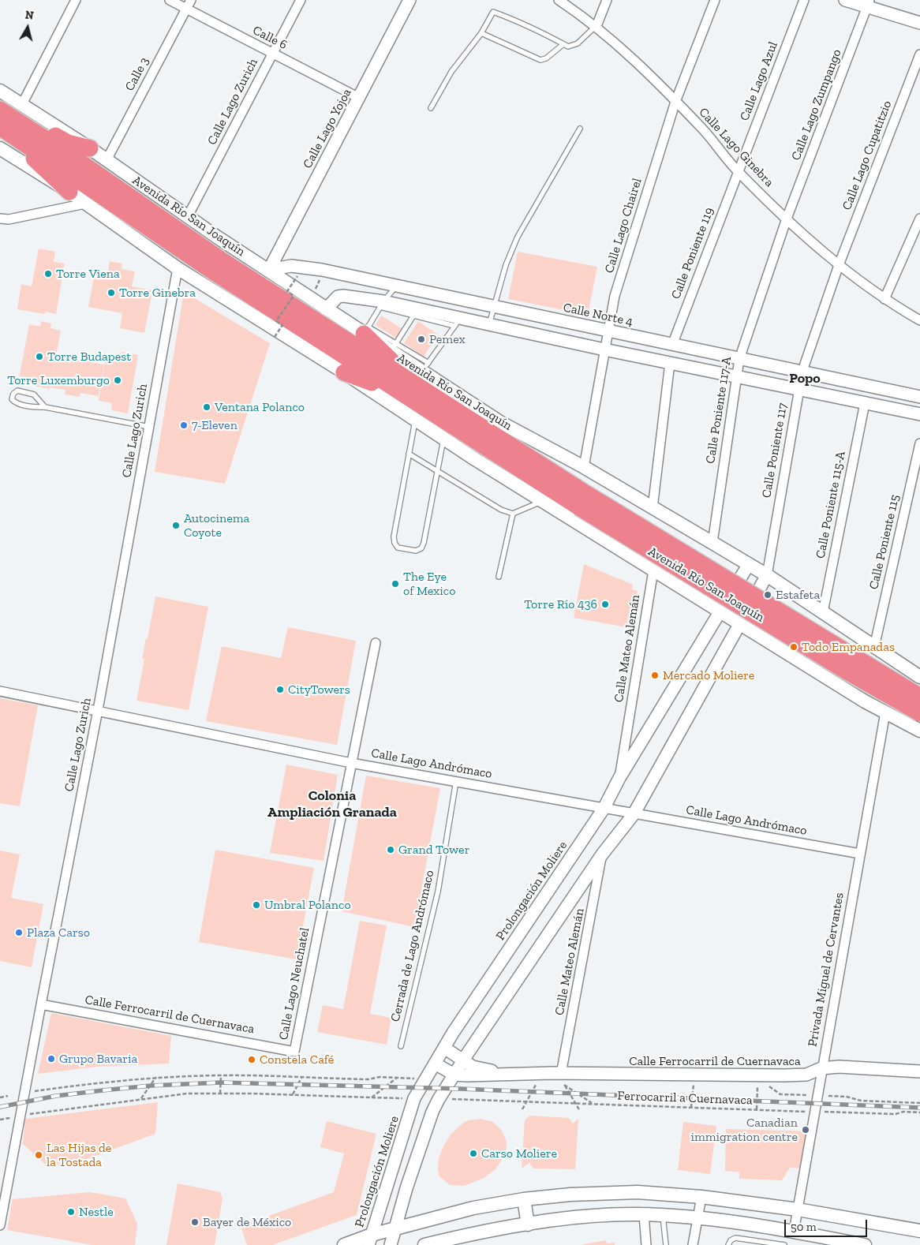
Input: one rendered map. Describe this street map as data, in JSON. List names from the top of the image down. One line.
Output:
{"streets":{"highway":["Avenida Río San Joaquín"],"street":["Calle 6","Calle 3","Calle Lago Azul","Calle Lago Zurich","Calle Lago Zumpango","Calle Lago Yojoa","Calle Lago Ginebra","Calle Lago Cupatitzio","Calle Lago Chairel","Calle Poniente 119","Calle Norte 4","Calle Poniente 117-A","Calle Poniente 117","Calle Poniente 115-A","Calle Poniente 115","Calle Mateo Alemán","Calle Lago Andrómaco","Prolongación Moliere","Privada Miguel de Cervantes","Calle Lago Neuchatel","Calle Ferrocarril de Cuernavaca"],"lane":["Cerrada de Lago Andrómaco"],"path":["Ferrocarril a Cuernavaca"]},"crossings":[["Calle 6","Calle 3"],["Calle 6","Calle Lago Zurich"],["Calle 6","Calle Lago Yojoa"],["Calle 3","Avenida Río San Joaquín"],["Calle Lago Azul","Calle Lago Ginebra"],["Calle Lago Azul","Calle Poniente 119"],["Calle Lago Zurich","Avenida Río San Joaquín"],["Calle Lago Zurich","Calle Lago Andrómaco"],["Calle Lago Zurich","Calle Ferrocarril de Cuernavaca"],["Calle Lago Zumpango","Calle Lago Ginebra"],["Calle Lago Zumpango","Calle Poniente 117-A"],["Calle Lago Yojoa","Avenida Río San Joaquín"],["Calle Lago Yojoa","Calle Norte 4"],["Calle Lago Ginebra","Calle Lago Cupatitzio"],["Calle Lago Ginebra","Calle Lago Chairel"],["Calle Lago Ginebra","Calle Poniente 119"],["Calle Lago Ginebra","Calle Poniente 117-A"],["Calle Lago Ginebra","Calle Poniente 117"],["Calle Lago Cupatitzio","Calle Poniente 117"],["Avenida Río San Joaquín","Calle Lago Chairel"],["Avenida Río San Joaquín","Calle Norte 4"],["Avenida Río San Joaquín","Calle Poniente 117-A"],["Avenida Río San Joaquín","Calle Poniente 117"],["Avenida Río San Joaquín","Calle Poniente 115-A"],["Avenida Río San Joaquín","Calle Poniente 115"],["Avenida Río San Joaquín","Calle Mateo Alemán"],["Avenida Río San Joaquín","Prolongación Moliere"],["Avenida Río San Joaquín","Privada Miguel de Cervantes"],["Calle Lago Chairel","Calle Norte 4"],["Calle Poniente 119","Calle Norte 4"],["Calle Norte 4","Calle Poniente 117-A"],["Calle Norte 4","Calle Poniente 117"],["Calle Mateo Alemán","Prolongación Moliere"],["Calle Mateo Alemán","Calle Ferrocarril de Cuernavaca"],["Calle Lago Andrómaco","Prolongación Moliere"],["Calle Lago Andrómaco","Cerrada de Lago Andrómaco"],["Calle Lago Andrómaco","Privada Miguel de Cervantes"],["Calle Lago Andrómaco","Calle Lago Neuchatel"],["Prolongación Moliere","Calle Ferrocarril de Cuernavaca"],["Privada Miguel de Cervantes","Calle Ferrocarril de Cuernavaca"],["Calle Lago Neuchatel","Calle Ferrocarril de Cuernavaca"]],"districts":["Popo","Colonia Ampliación Granada"],"places":["Torre Viena","Torre Ginebra","Pemex","Torre Budapest","Torre Luxemburgo","Ventana Polanco","7-Eleven","Autocinema Coyote","The Eye of Mexico","Estafeta","Torre Río 436","Todo Empanadas","Mercado Moliere","CityTowers","Grand Tower","Umbral Polanco","Plaza Carso","Grupo Bavaria","Constela Café","Canadian immigration centre","Carso Moliere","Las Hijas de la Tostada","Nestle","Bayer de México"],"scale_bar":"50 m","north":"top"}
